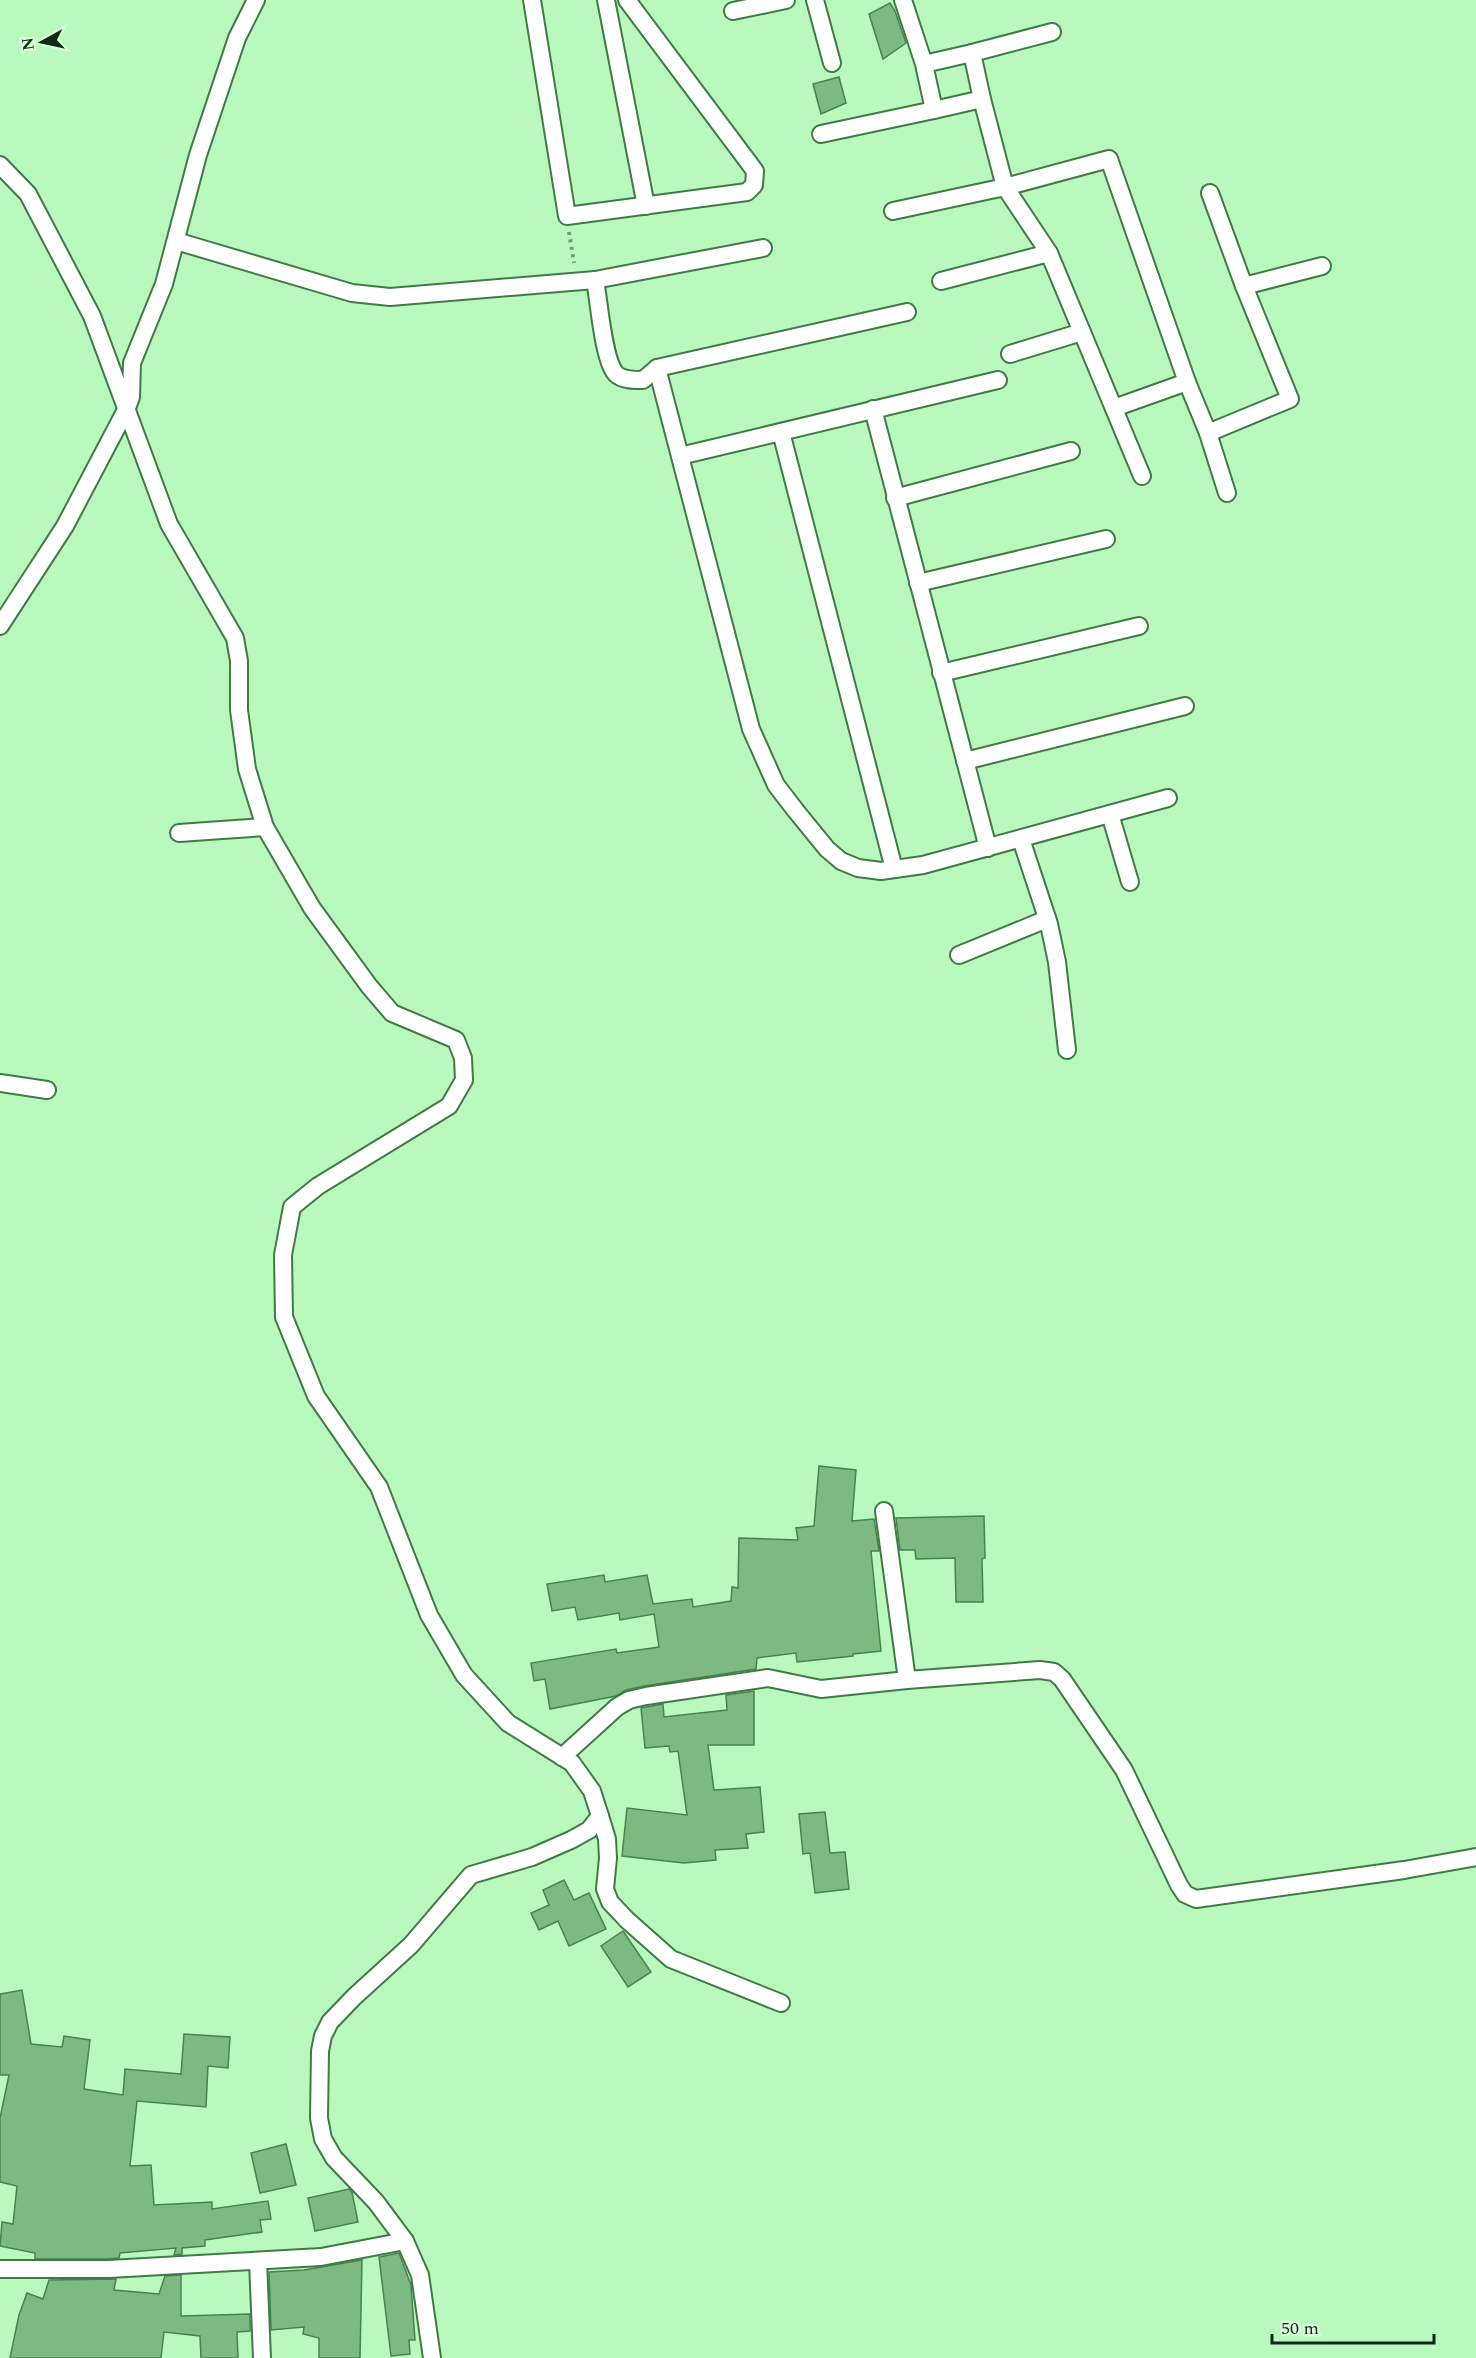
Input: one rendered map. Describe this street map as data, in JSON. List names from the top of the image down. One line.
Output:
{"scale_bar":"50 m","north":"left"}
